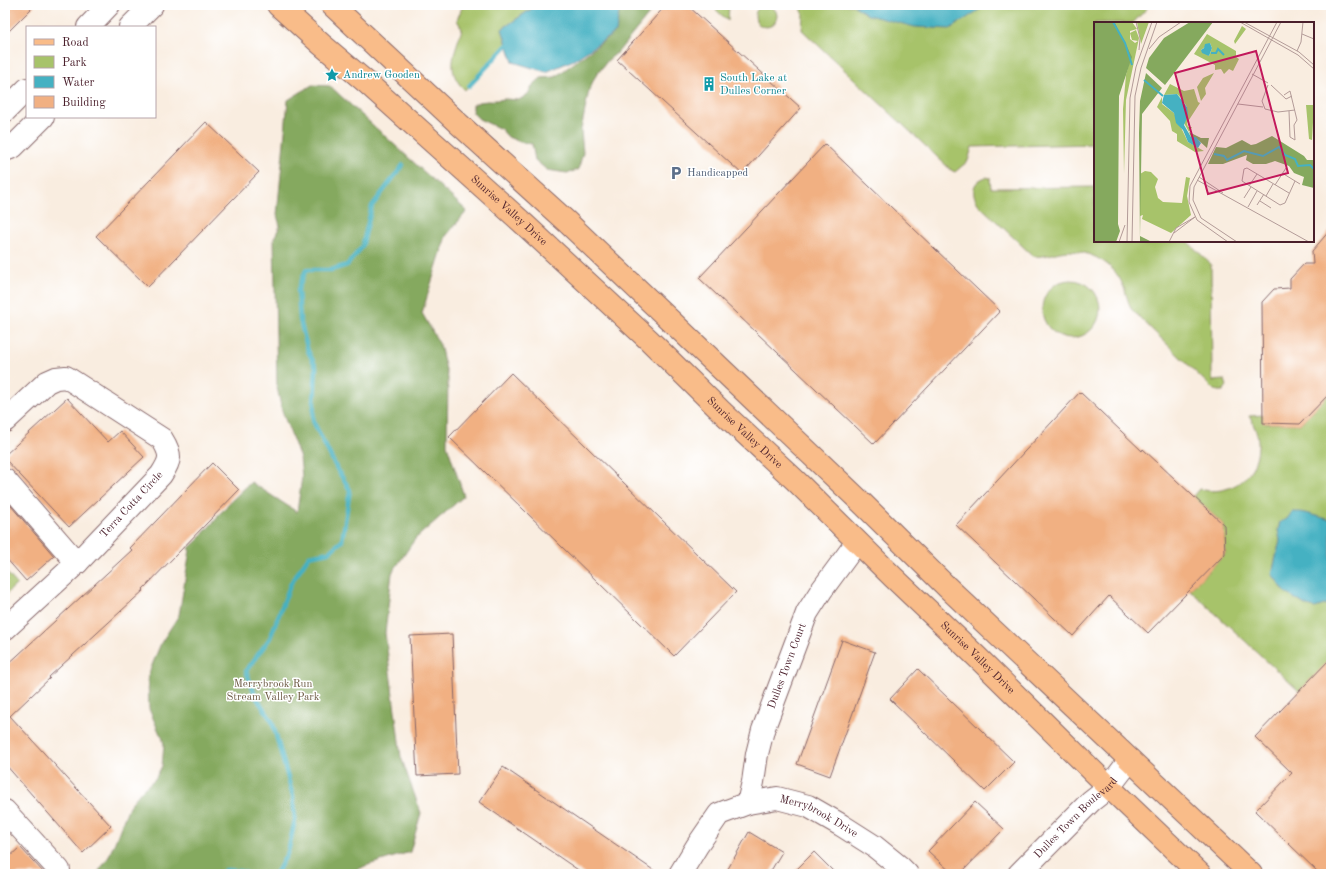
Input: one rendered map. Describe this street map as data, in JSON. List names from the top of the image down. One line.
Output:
{"streets":{"main road":["Sunrise Valley Drive"],"street":["Terra Cotta Circle","Dulles Town Court","Merrybrook Drive","Dulles Town Boulevard"]},"crossings":[["Sunrise Valley Drive","Dulles Town Court"],["Sunrise Valley Drive","Dulles Town Boulevard"],["Dulles Town Court","Merrybrook Drive"]],"parks":["Merrybrook Run Stream Valley Park"],"places":{"place":["Andrew Gooden"],"building":["South Lake at Dulles Corner"],"parking":["Handicapped"]},"legend":["Road","Park","Water","Building"]}
